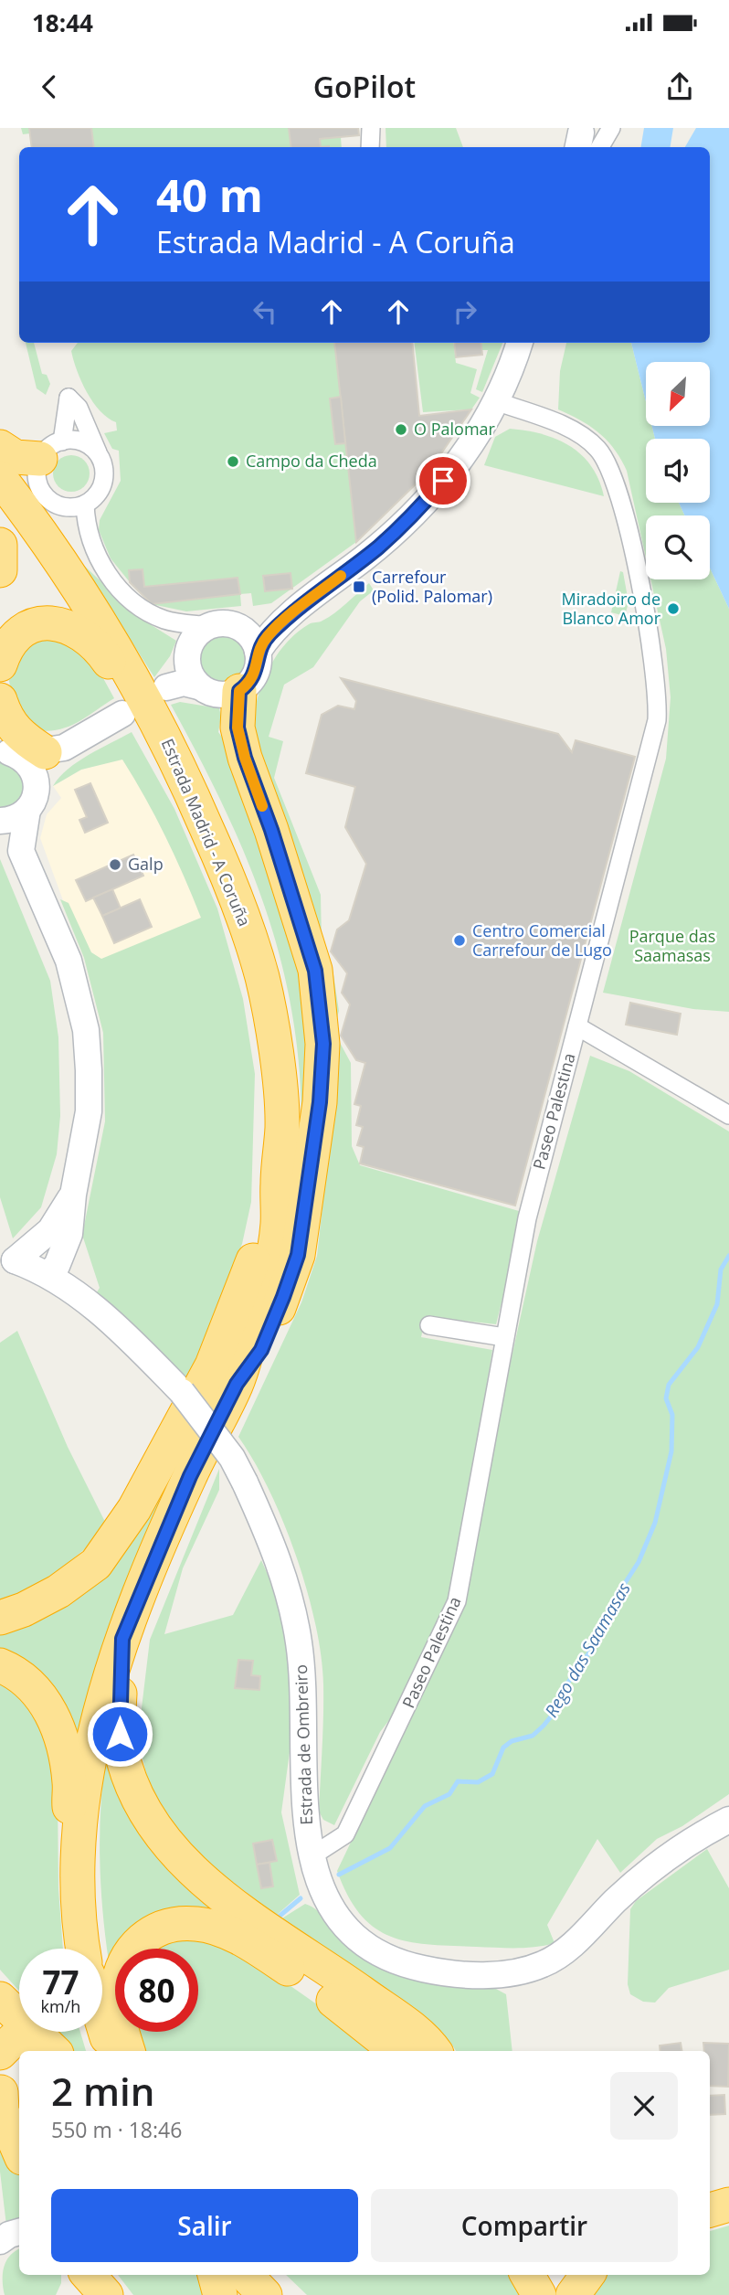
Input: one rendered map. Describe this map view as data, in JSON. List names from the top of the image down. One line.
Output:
{"streets":{"highway":["Estrada Madrid - A Coruña"],"street":["Paseo Palestina","Estrada de Ombreiro"]},"crossings":[["Paseo Palestina","Estrada de Ombreiro"]],"water":["Rego das Saamasas"],"parks":["Parque das Saamasas"],"places":{"other":["O Palomar","Campo da Cheda","Miradoiro de Blanco Amor","Galp","Centro Comercial Carrefour de Lugo"],"transit":["Carrefour (Polid. Palomar)"]},"north":"bottom left","page":{"status":"18:44","header":"GoPilot","turn":["40 m","Estrada Madrid - A Coruña"],"speed":"77 km/h","limit":"80","heading":["2 min","550 m · 18:46"],"buttons":["Salir","Compartir"]}}
